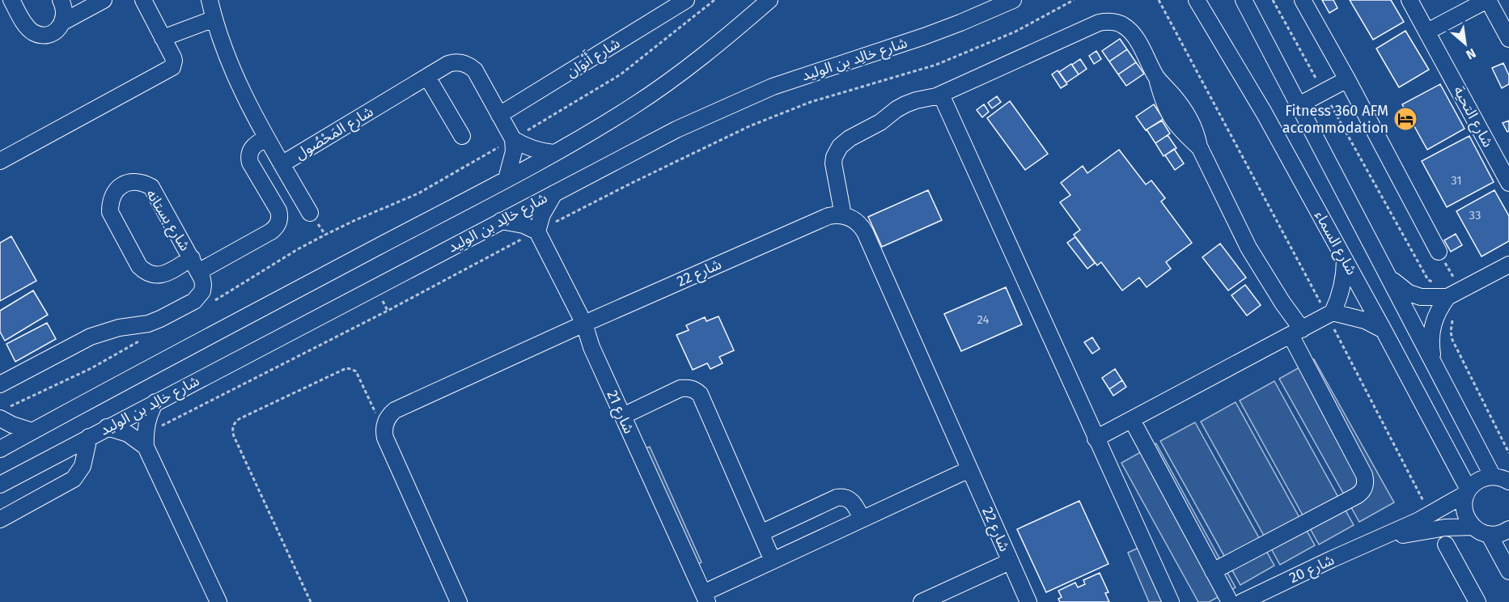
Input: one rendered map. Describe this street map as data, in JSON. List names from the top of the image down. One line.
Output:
{"streets":{"street":["شارع أَنْوَان","شارع خالِد بن الوليد","شارع التحية","شارع المَحْصُول","شارع بستانه","شارع السماء","شارع 22","شارع 21","شارع 20"]},"crossings":[["شارع أَنْوَان","شارع المَحْصُول"],["شارع السماء","شارع 20"],["شارع 22","شارع 21"]],"places":{"hotel":["Fitness 360 AFM accommodation"]},"house_numbers":["31","33","24"],"north":"bottom right"}
